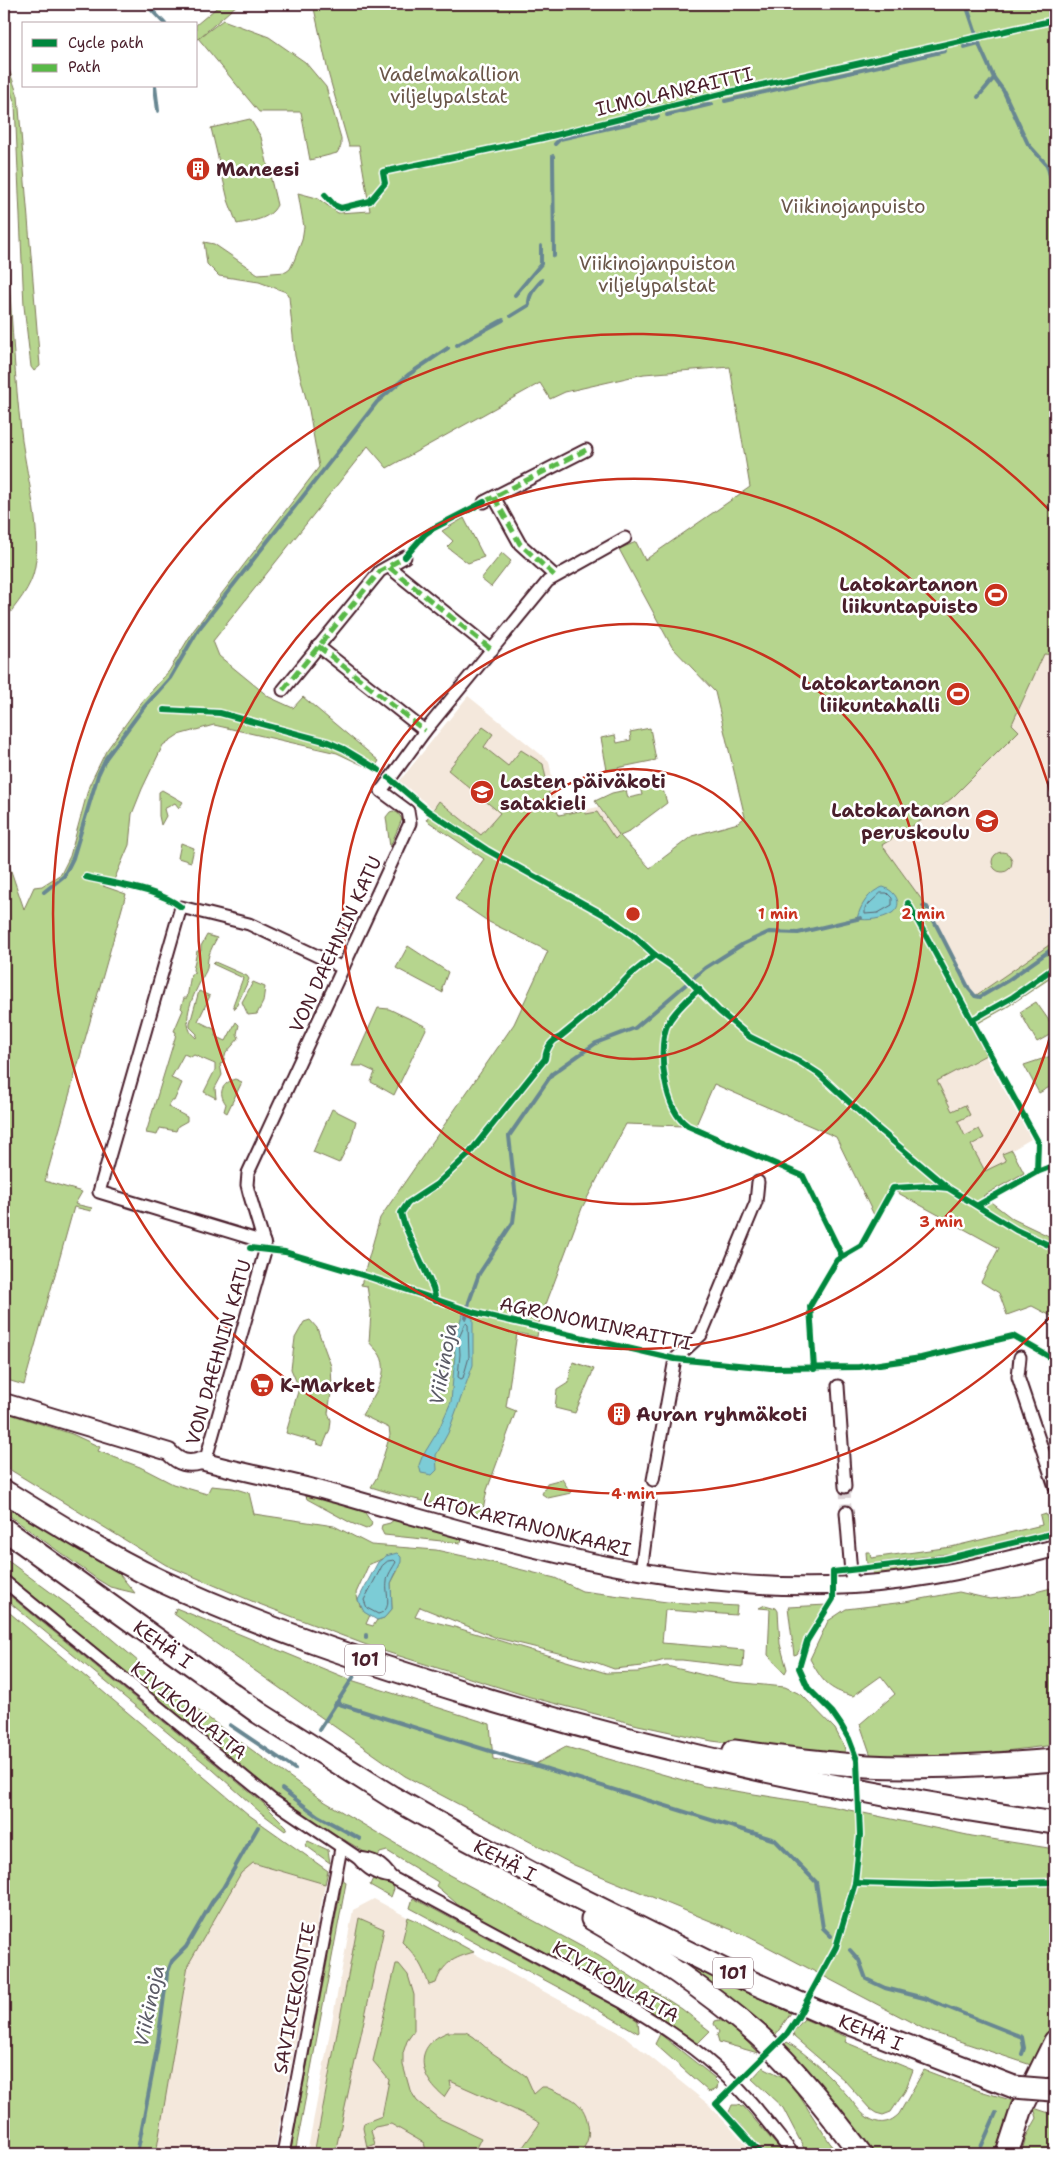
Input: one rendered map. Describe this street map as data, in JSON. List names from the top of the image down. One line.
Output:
{"streets":{"highway":["KEHÄ I","101"],"street":["VON DAEHNIN KATU","LATOKARTANONKAARI","KIVIKONLAITA","SAVIKIEKONTIE"],"cycle path":["ILMOLANRAITTI","AGRONOMINRAITTI"]},"crossings":[["VON DAEHNIN KATU","LATOKARTANONKAARI"],["KIVIKONLAITA","SAVIKIEKONTIE"]],"water":["Viikinoja"],"parks":["Vadelmakallion viljelypalstat","Viikinojanpuisto","Viikinojanpuiston viljelypalstat"],"places":{"building":["Maneesi","Auran ryhmäkoti"],"sports":["Latokartanon liikuntapuisto","Latokartanon liikuntahalli"],"school or university":["Lasten päiväkoti satakieli","Latokartanon peruskoulu"],"supermarket":["K-Market"]},"legend":["Cycle path","Path"],"rings":["1 min","2 min","3 min","4 min"]}
